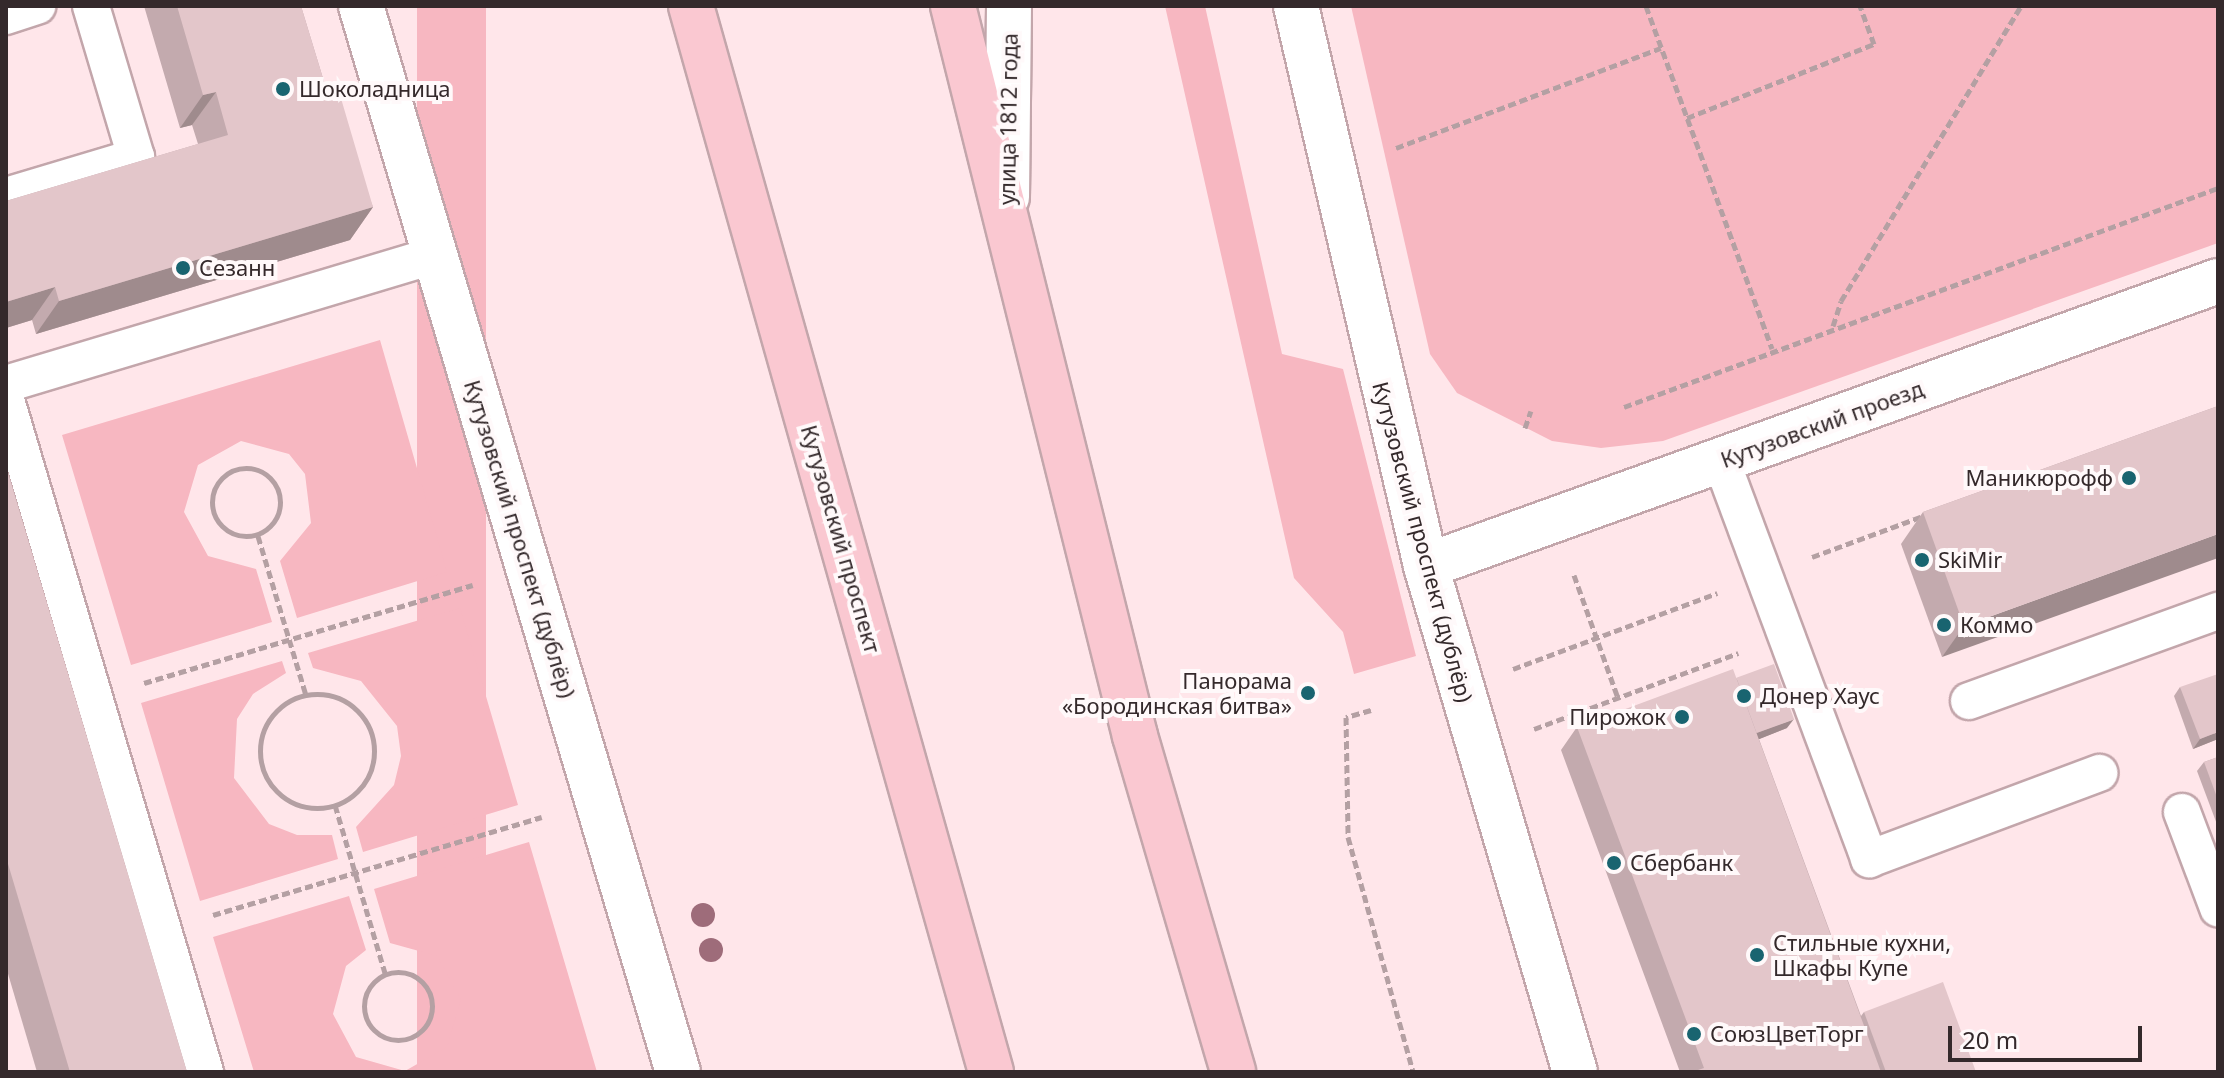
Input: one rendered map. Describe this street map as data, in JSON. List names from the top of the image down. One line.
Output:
{"streets":{"main road":["Кутузовский проспект"],"street":["улица 1812 года","Кутузовский проезд","Кутузовский проспект (дублёр)"]},"crossings":[["Кутузовский проезд","Кутузовский проспект (дублёр)"]],"places":["Шоколадница","Сезанн","Маникюрофф","SkiMir","Коммо","Панорама «Бородинская битва»","Донер Хаус","Пирожок","Сбербанк","Стильные кухни, Шкафы Купе","СоюзЦветТорг"],"scale_bar":"20 m"}
